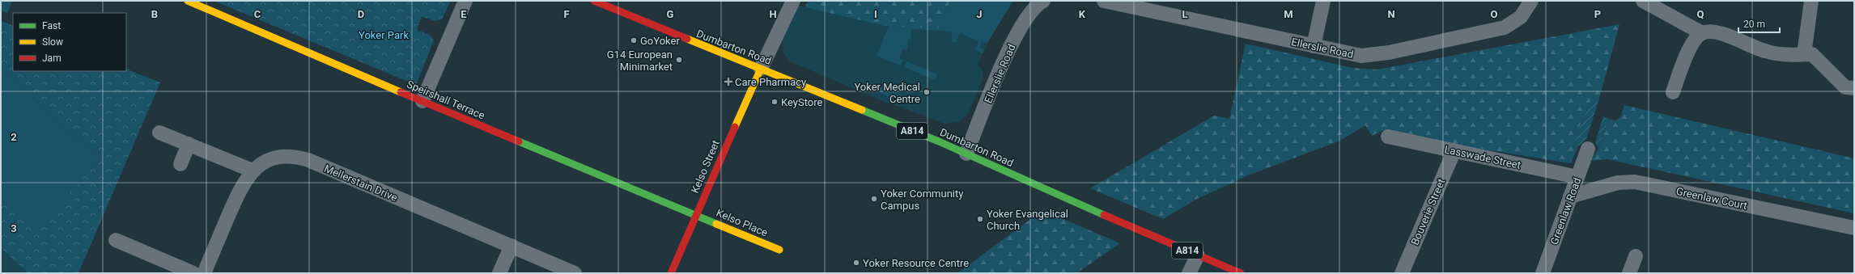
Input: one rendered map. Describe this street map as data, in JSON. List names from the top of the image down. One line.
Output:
{"streets":{"street":["Dumbarton Road","Ellerslie Road","Speirshall Terrace","A814","Lasswade Street","Kelso Street","Mellerstain Drive","Greenlaw Court","Greenlaw Road","Bouverie Street","Kelso Place"]},"crossings":[["Dumbarton Road","Ellerslie Road"],["Dumbarton Road","Kelso Street"],["Speirshall Terrace","Kelso Street"],["Speirshall Terrace","Kelso Place"],["Lasswade Street","Greenlaw Road"],["Lasswade Street","Bouverie Street"],["Kelso Street","Kelso Place"],["Greenlaw Court","Greenlaw Road"]],"parks":["Yoker Park"],"places":{"other":["GoYoker","G14 European Minimarket","Yoker Medical Centre","KeyStore","Yoker Community Campus","Yoker Evangelical Church","Yoker Resource Centre"],"health":["Care Pharmacy"]},"legend":["Fast","Slow","Jam"],"scale_bar":"20 m","grid":{"columns":["B","C","D","E","F","G","H","I","J","K","L","M","N","O","P","Q"],"rows":["2","3"]}}
